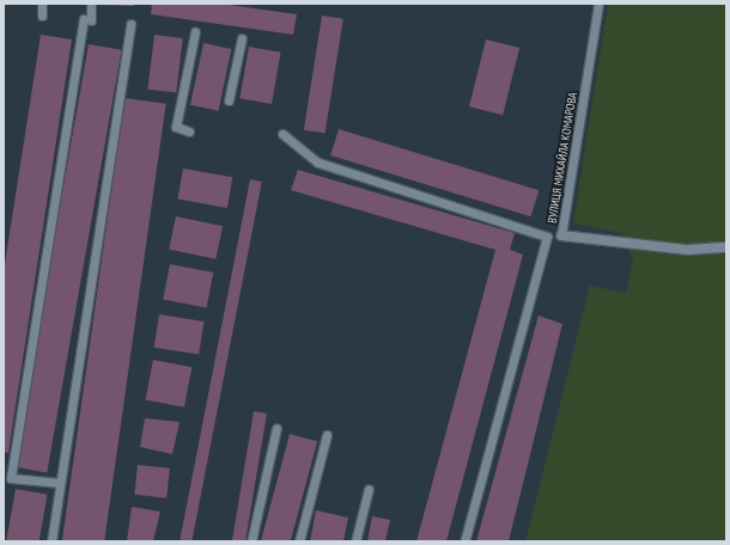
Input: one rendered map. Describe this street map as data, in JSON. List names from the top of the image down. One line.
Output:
{"streets":{"street":["ВУЛИЦЯ МИХАЙЛА КОМАРОВА"]}}
